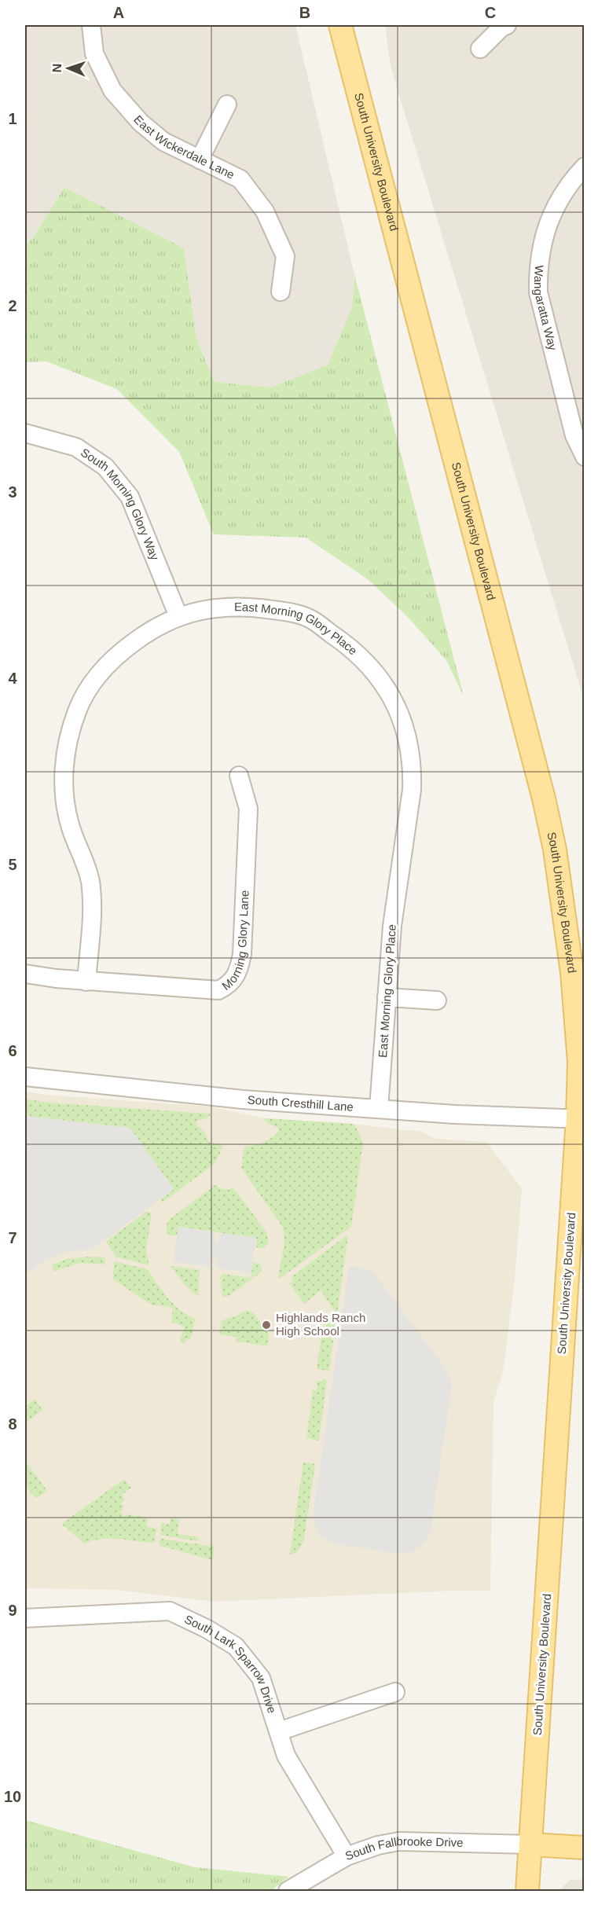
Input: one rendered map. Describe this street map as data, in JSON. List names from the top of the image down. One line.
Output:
{"streets":{"main road":["South University Boulevard"],"street":["East Wickerdale Lane","Wangaratta Way","South Morning Glory Way","East Morning Glory Place","Morning Glory Lane","South Cresthill Lane","South Lark Sparrow Drive","South Fallbrooke Drive"]},"crossings":[["South University Boulevard","South Cresthill Lane"],["South University Boulevard","South Fallbrooke Drive"],["South Morning Glory Way","East Morning Glory Place"],["East Morning Glory Place","Morning Glory Lane"],["East Morning Glory Place","South Cresthill Lane"],["South Lark Sparrow Drive","South Fallbrooke Drive"]],"places":["Highlands Ranch High School"],"north":"left","grid":{"columns":["A","B","C"],"rows":["1","2","3","4","5","6","7","8","9","10"]}}
